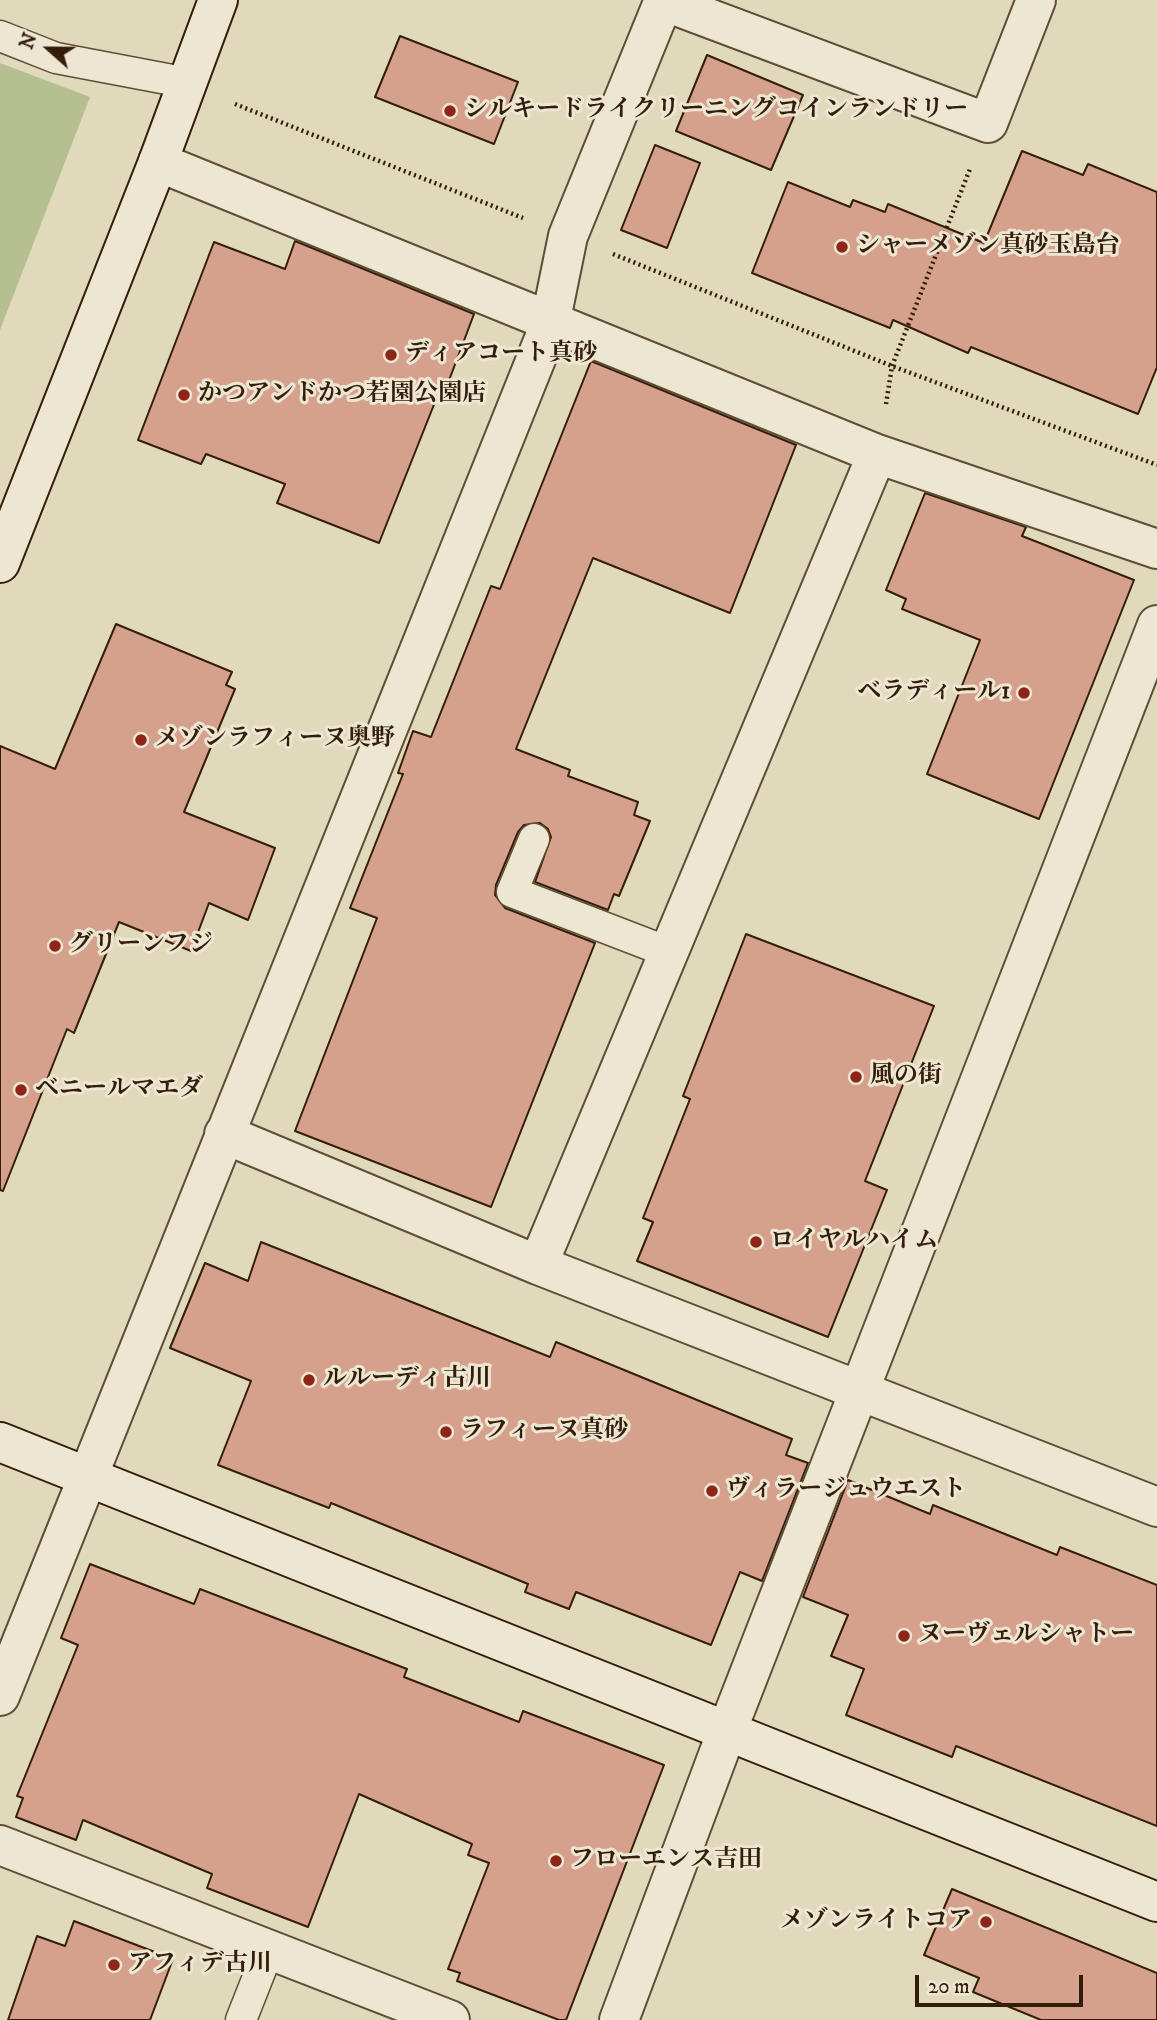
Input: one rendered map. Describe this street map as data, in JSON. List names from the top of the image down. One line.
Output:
{"places":["シルキードライクリーニングコインランドリー","シャーメゾン真砂玉島台","ディアコート真砂","かつアンドかつ若園公園店","ベラディール1","メゾンラフィーヌ奥野","グリーンフジ","風の街","ベニールマエダ","ロイヤルハイム","ルルーディ古川","ラフィーヌ真砂","ヴィラージュウエスト","ヌーヴェルシャトー","フローエンス吉田","メゾンライトコア","アフィデ古川"],"scale_bar":"20 m","north":"left"}
